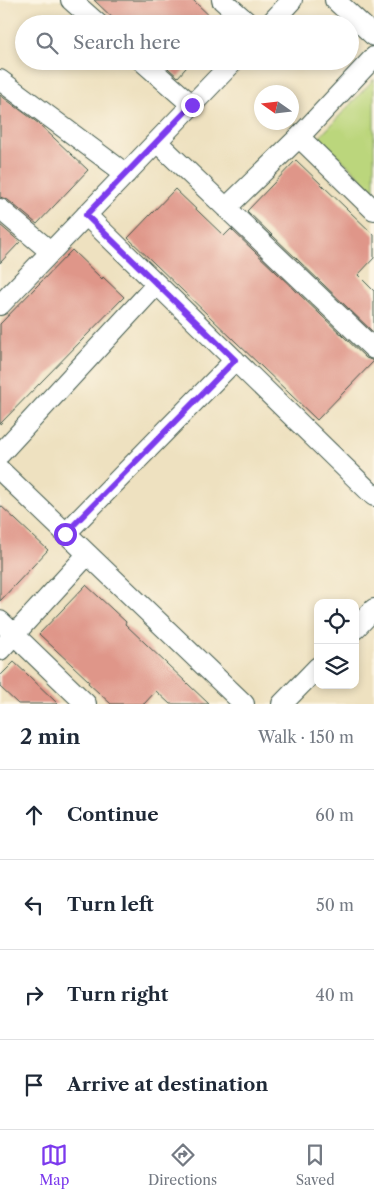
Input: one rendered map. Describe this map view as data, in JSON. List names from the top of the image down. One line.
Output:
{"north":"left","page":{"search":"Search here","heading":["2 min","Walk · 150 m"],"list":[["Continue","60 m"],["Turn left","50 m"],["Turn right","40 m"],"Arrive at destination"],"nav":["Map","Directions","Saved"]}}
